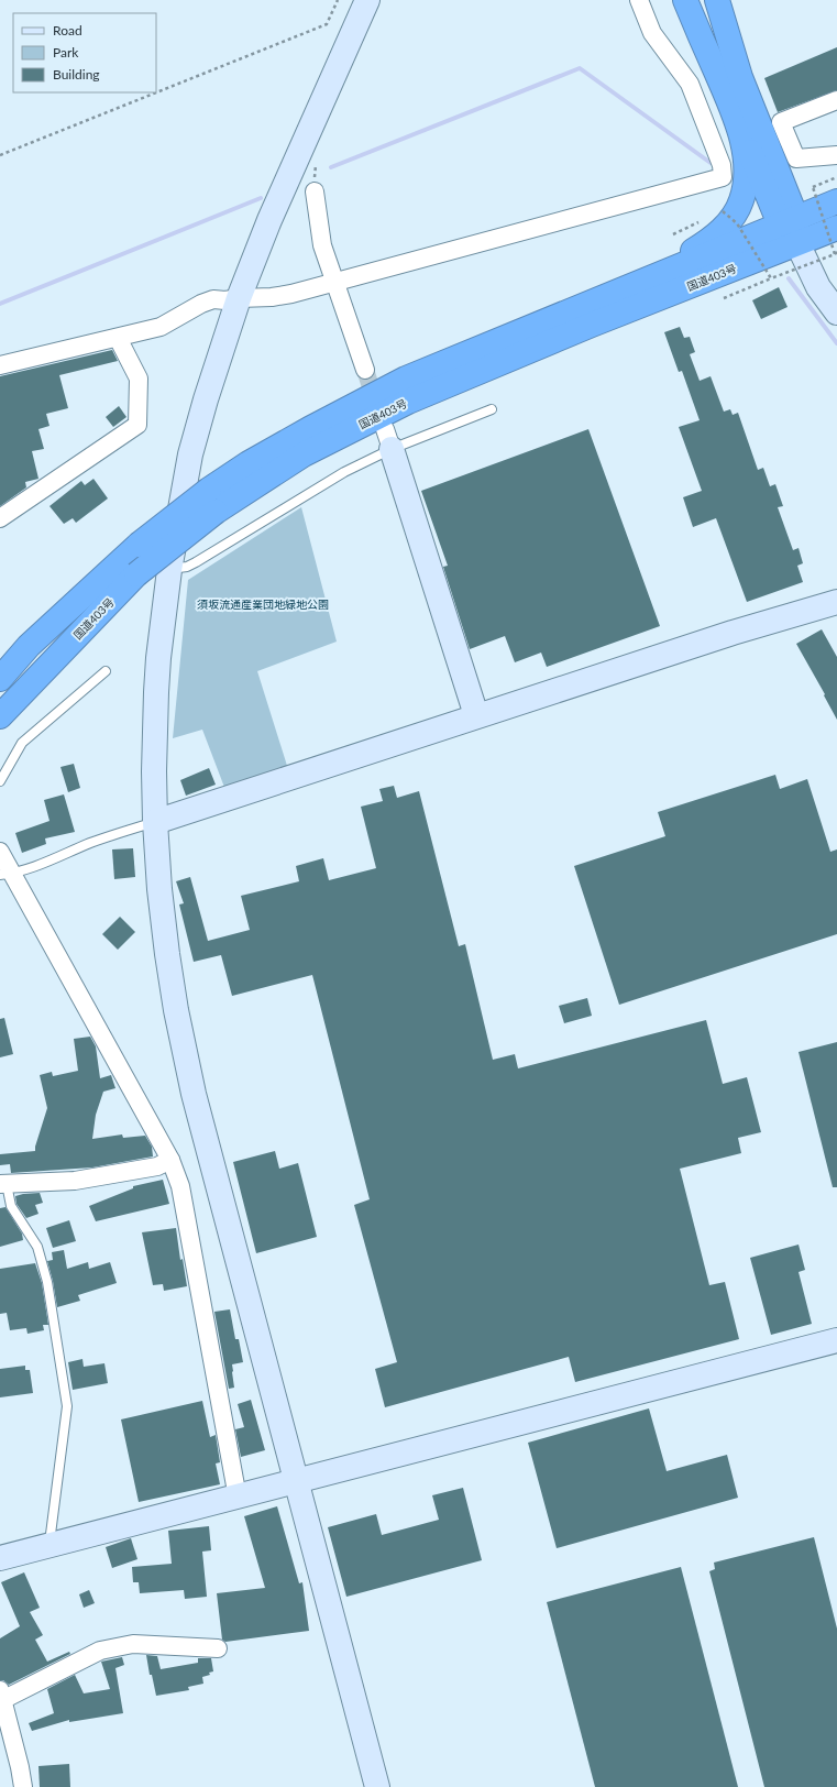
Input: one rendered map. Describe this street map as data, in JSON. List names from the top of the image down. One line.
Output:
{"streets":{"highway":["国道403号"]},"parks":["須坂流通産業団地緑地公園"],"legend":["Road","Park","Building"]}
